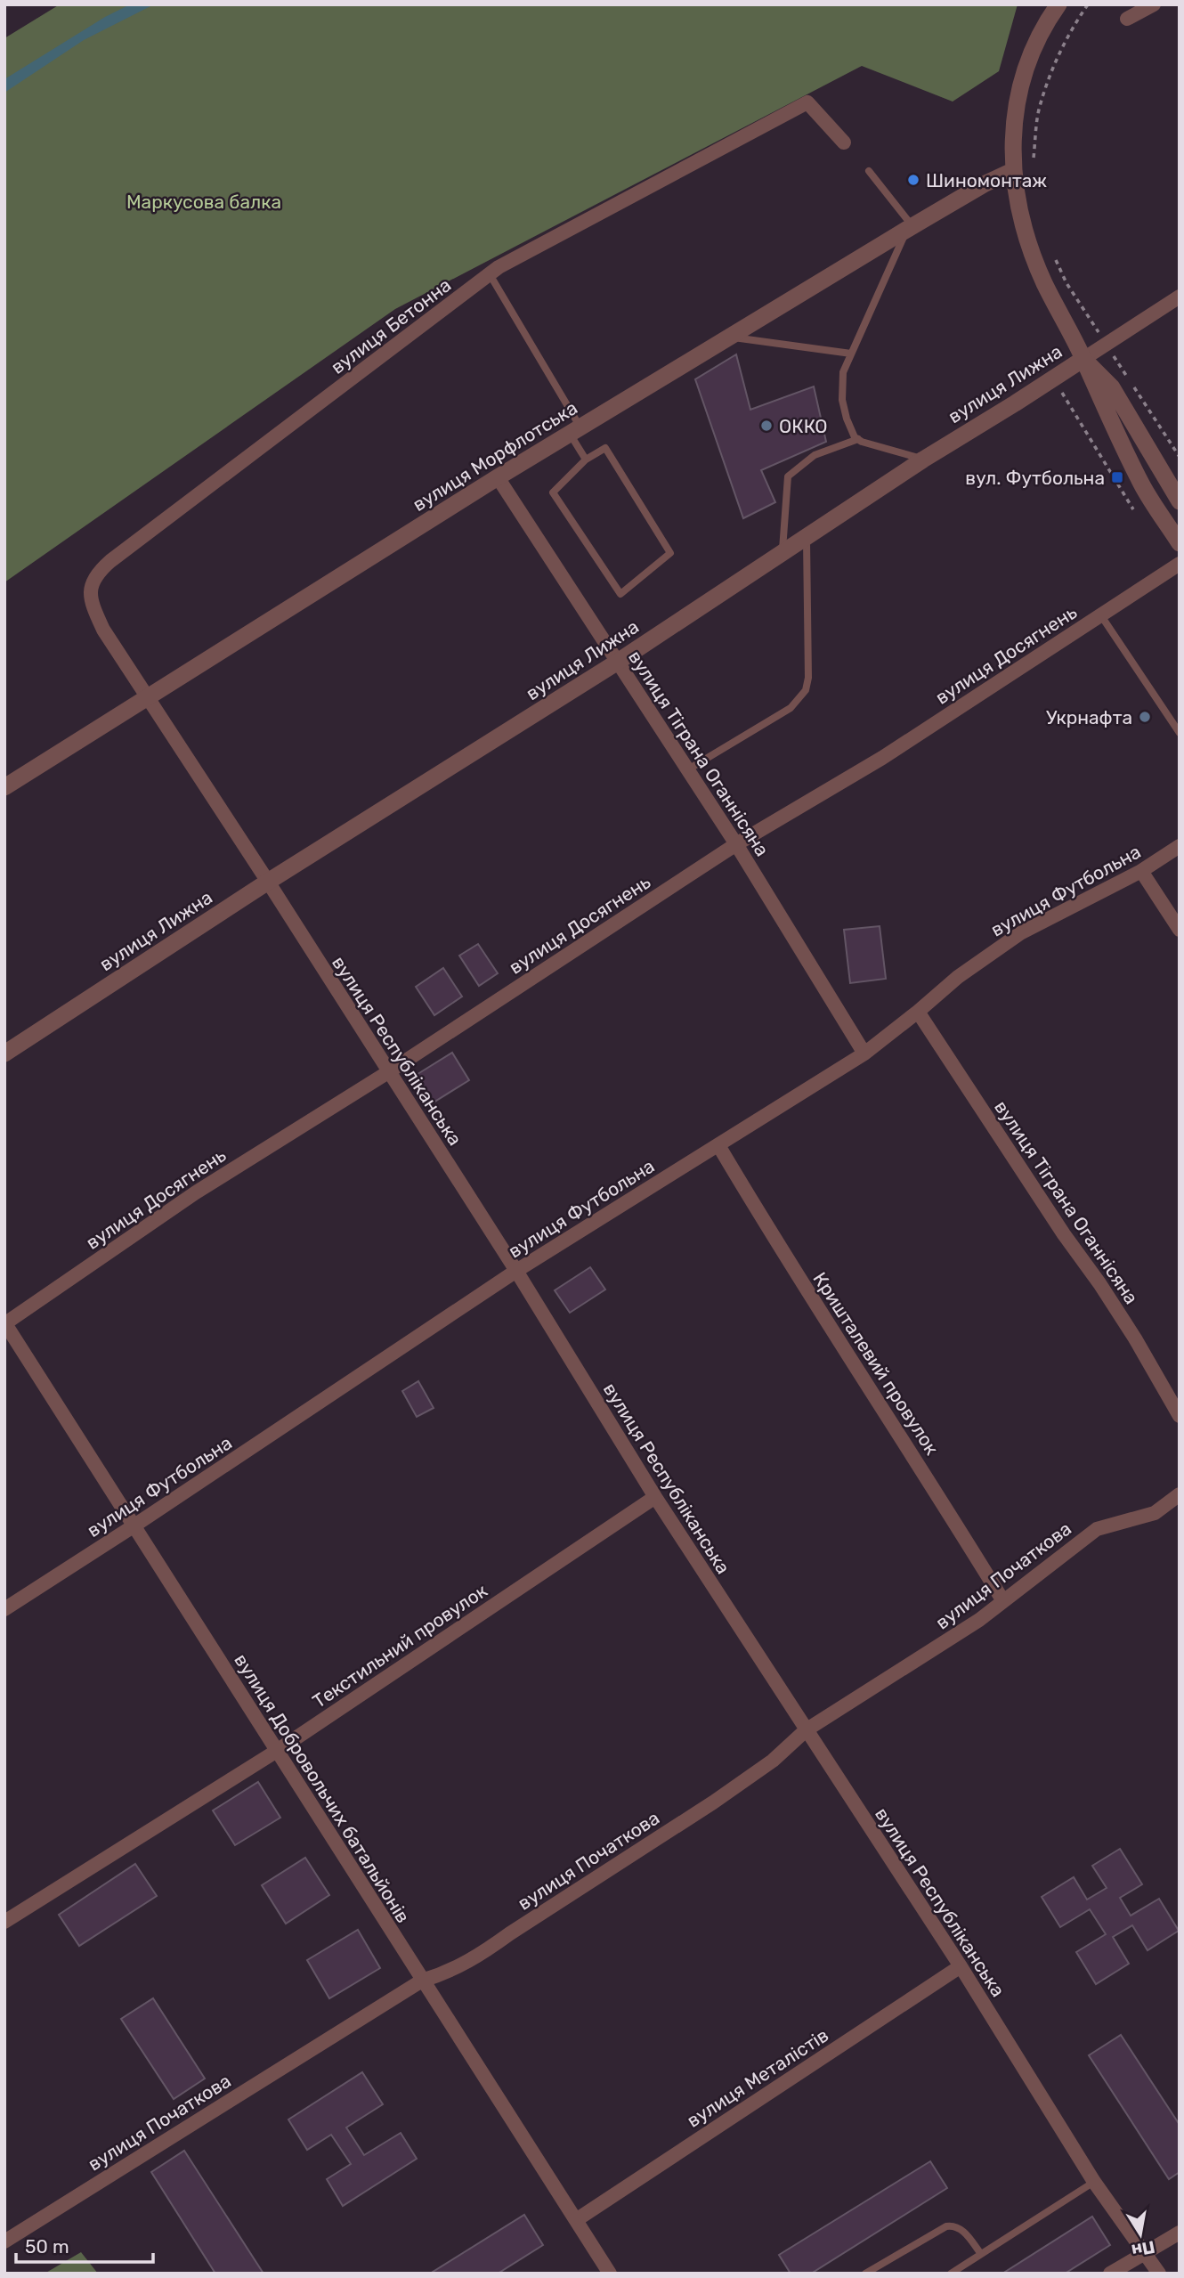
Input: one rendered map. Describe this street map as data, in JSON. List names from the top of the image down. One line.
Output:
{"streets":{"street":["вулиця Бетонна","вулиця Лижна","вулиця Морфлотська","вулиця Досягнень","вулиця Тіграна Оганнісяна","вулиця Футбольна","вулиця Республіканська","Кришталевий провулок","вулиця Початкова","Текстильний провулок","вулиця Добровольчих батальйонів","вулиця Металістів"]},"crossings":[["вулиця Бетонна","вулиця Морфлотська"],["вулиця Бетонна","вулиця Республіканська"],["вулиця Лижна","вулиця Тіграна Оганнісяна"],["вулиця Лижна","вулиця Республіканська"],["вулиця Морфлотська","вулиця Тіграна Оганнісяна"],["вулиця Морфлотська","вулиця Республіканська"],["вулиця Досягнень","вулиця Тіграна Оганнісяна"],["вулиця Досягнень","вулиця Республіканська"],["вулиця Досягнень","вулиця Добровольчих батальйонів"],["вулиця Тіграна Оганнісяна","вулиця Футбольна"],["вулиця Футбольна","вулиця Республіканська"],["вулиця Футбольна","Кришталевий провулок"],["вулиця Футбольна","вулиця Добровольчих батальйонів"],["вулиця Республіканська","вулиця Початкова"],["вулиця Республіканська","Текстильний провулок"],["вулиця Республіканська","вулиця Металістів"],["Кришталевий провулок","вулиця Початкова"],["вулиця Початкова","вулиця Добровольчих батальйонів"],["Текстильний провулок","вулиця Добровольчих батальйонів"],["вулиця Добровольчих батальйонів","вулиця Металістів"]],"parks":["Маркусова балка"],"places":{"other":["Шиномонтаж","ОККО","Укрнафта"],"transit":["вул. Футбольна"]},"scale_bar":"50 m","north":"bottom"}
